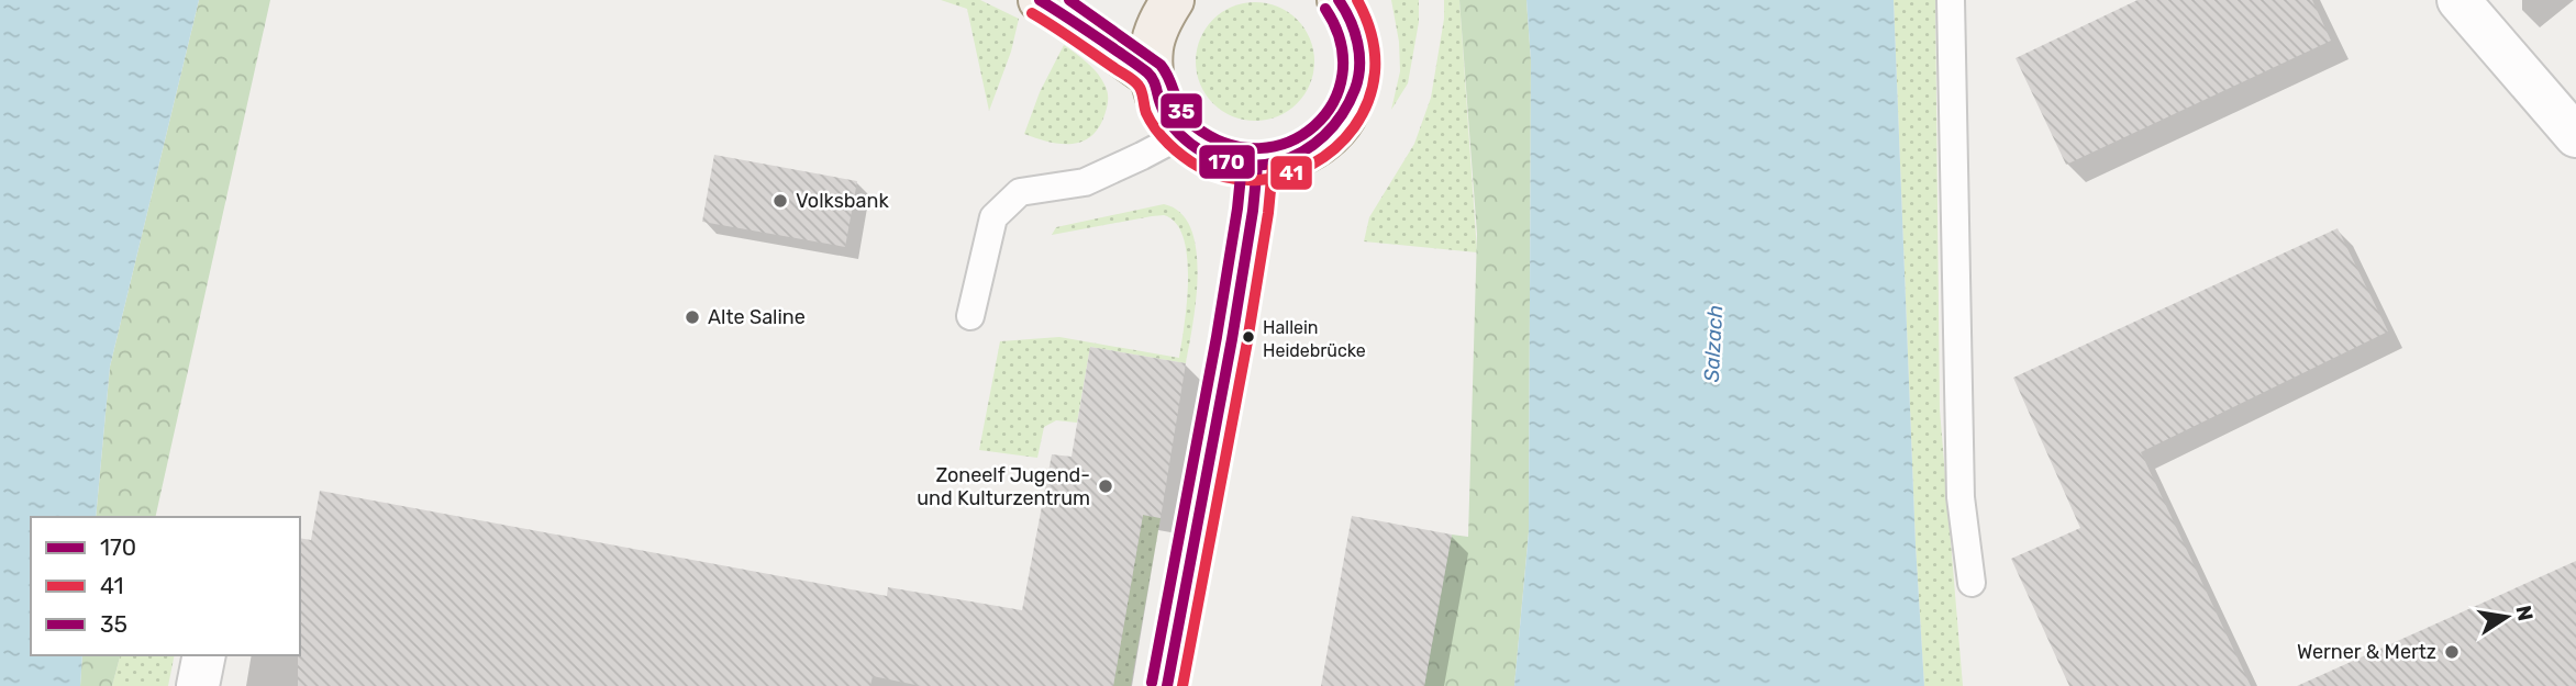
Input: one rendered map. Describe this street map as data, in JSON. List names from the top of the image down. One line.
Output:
{"water":["Salzach"],"places":["Volksbank","Alte Saline","Hallein Heidebrücke","Zoneelf Jugend- und Kulturzentrum","Werner & Mertz"],"lines":["transit line 170","transit line 41","transit line 35"],"legend":["170","41","35"],"north":"right"}
